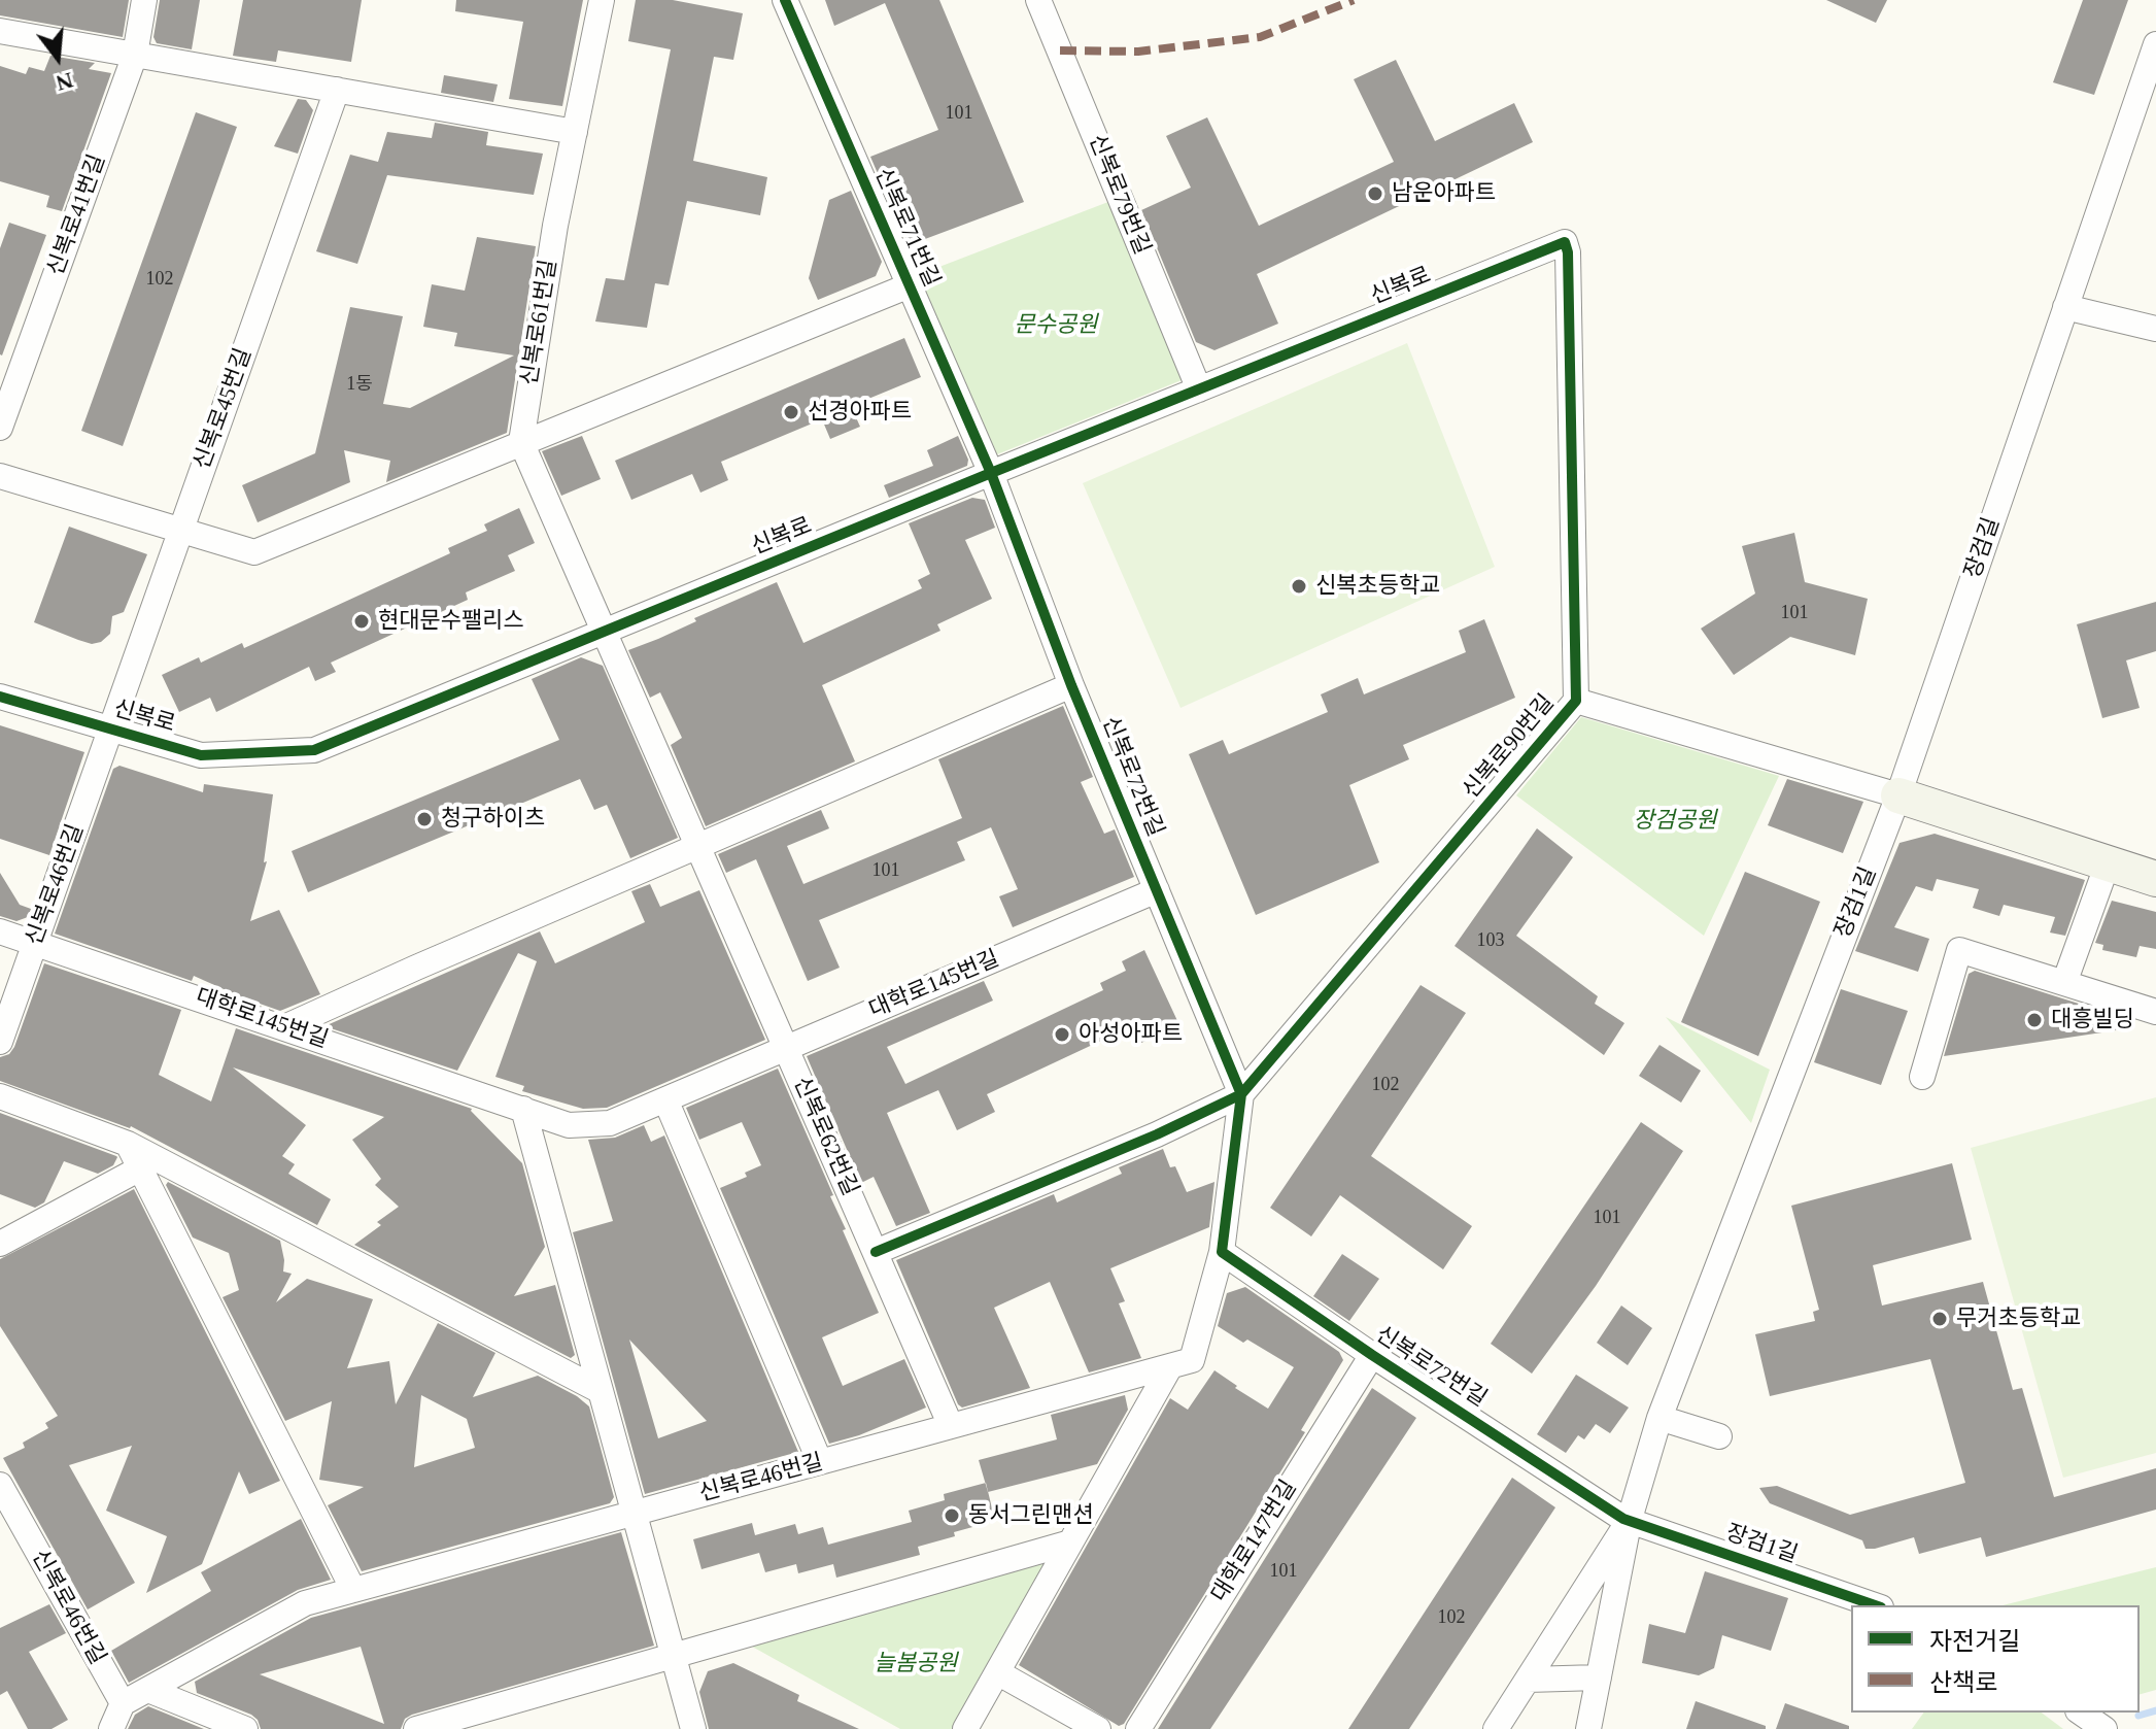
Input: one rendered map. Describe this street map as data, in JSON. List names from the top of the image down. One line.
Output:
{"streets":{"street":["신복로79번길","신복로41번길","신복로71번길","신복로","신복로61번길","신복로45번길","장검길","신복로90번길","신복로72번길","신복로46번길","장검1길","대학로145번길","신복로62번길","대학로147번길"]},"crossings":[["신복로79번길","신복로"],["신복로71번길","신복로"],["신복로71번길","신복로72번길"],["신복로","신복로45번길"],["신복로","신복로90번길"],["신복로","신복로72번길"],["신복로","신복로46번길"],["신복로","신복로62번길"],["신복로45번길","신복로46번길"],["장검길","장검1길"],["신복로90번길","신복로72번길"],["신복로72번길","신복로46번길"],["신복로72번길","장검1길"],["신복로72번길","대학로145번길"],["신복로72번길","대학로147번길"],["신복로46번길","대학로145번길"],["신복로46번길","신복로62번길"],["대학로145번길","신복로62번길"]],"parks":["문수공원","장검공원","늘봄공원"],"places":["남운아파트","선경아파트","신복초등학교","현대문수팰리스","청구하이츠","대흥빌딩","아성아파트","무거초등학교","동서그린맨션"],"house_numbers":["101","102","1동","101","101","103","102","101","101","102"],"legend":["자전거길","산책로"],"north":"bottom"}
